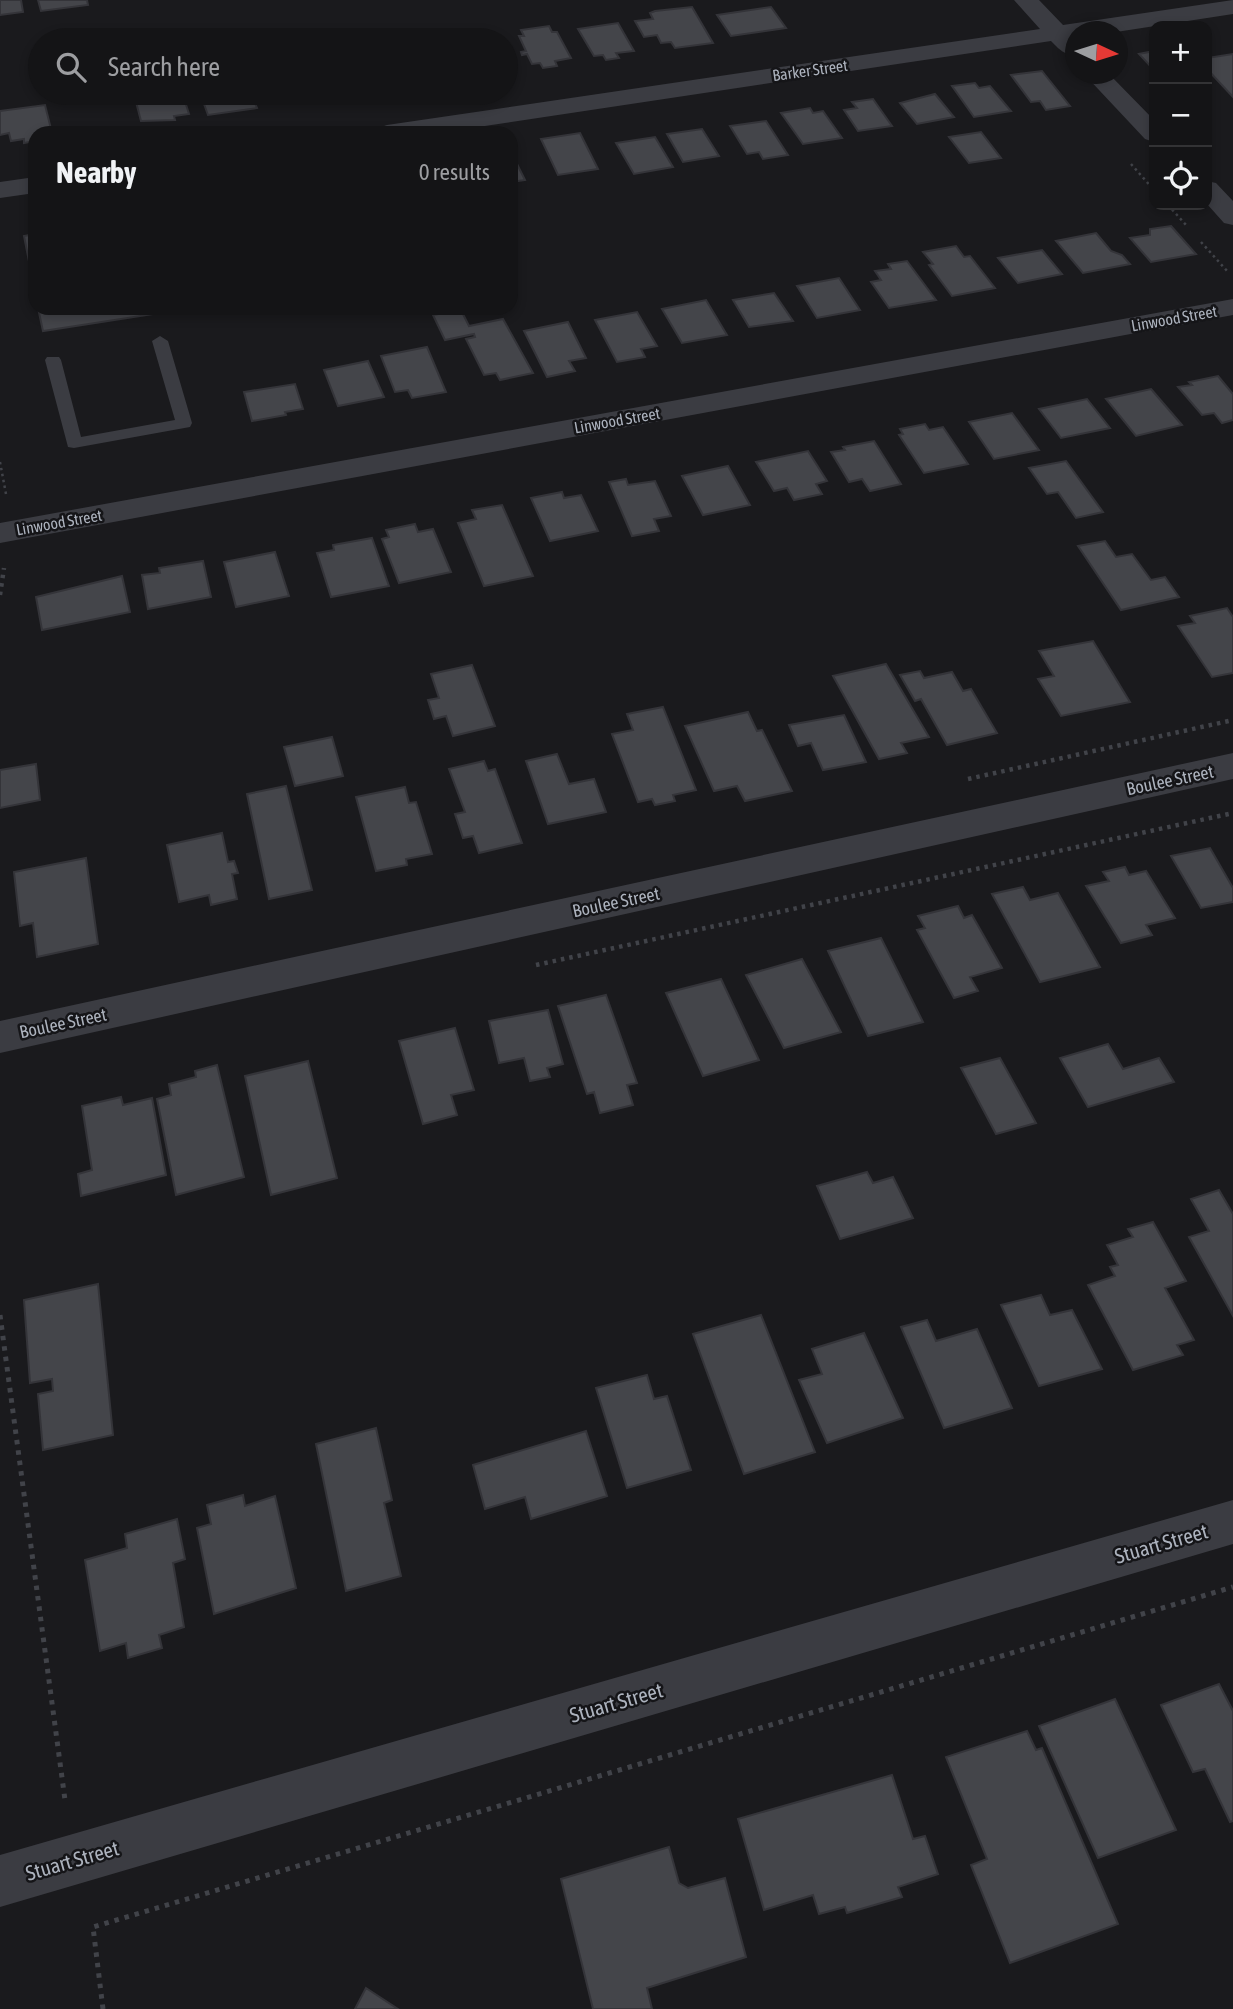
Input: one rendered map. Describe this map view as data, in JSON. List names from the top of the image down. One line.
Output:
{"streets":{"street":["Barker Street","Linwood Street","Boulee Street","Stuart Street"]},"north":"right","page":{"map_buttons":["+","−"],"search":"Search here","heading":["Nearby","0 results"]}}
